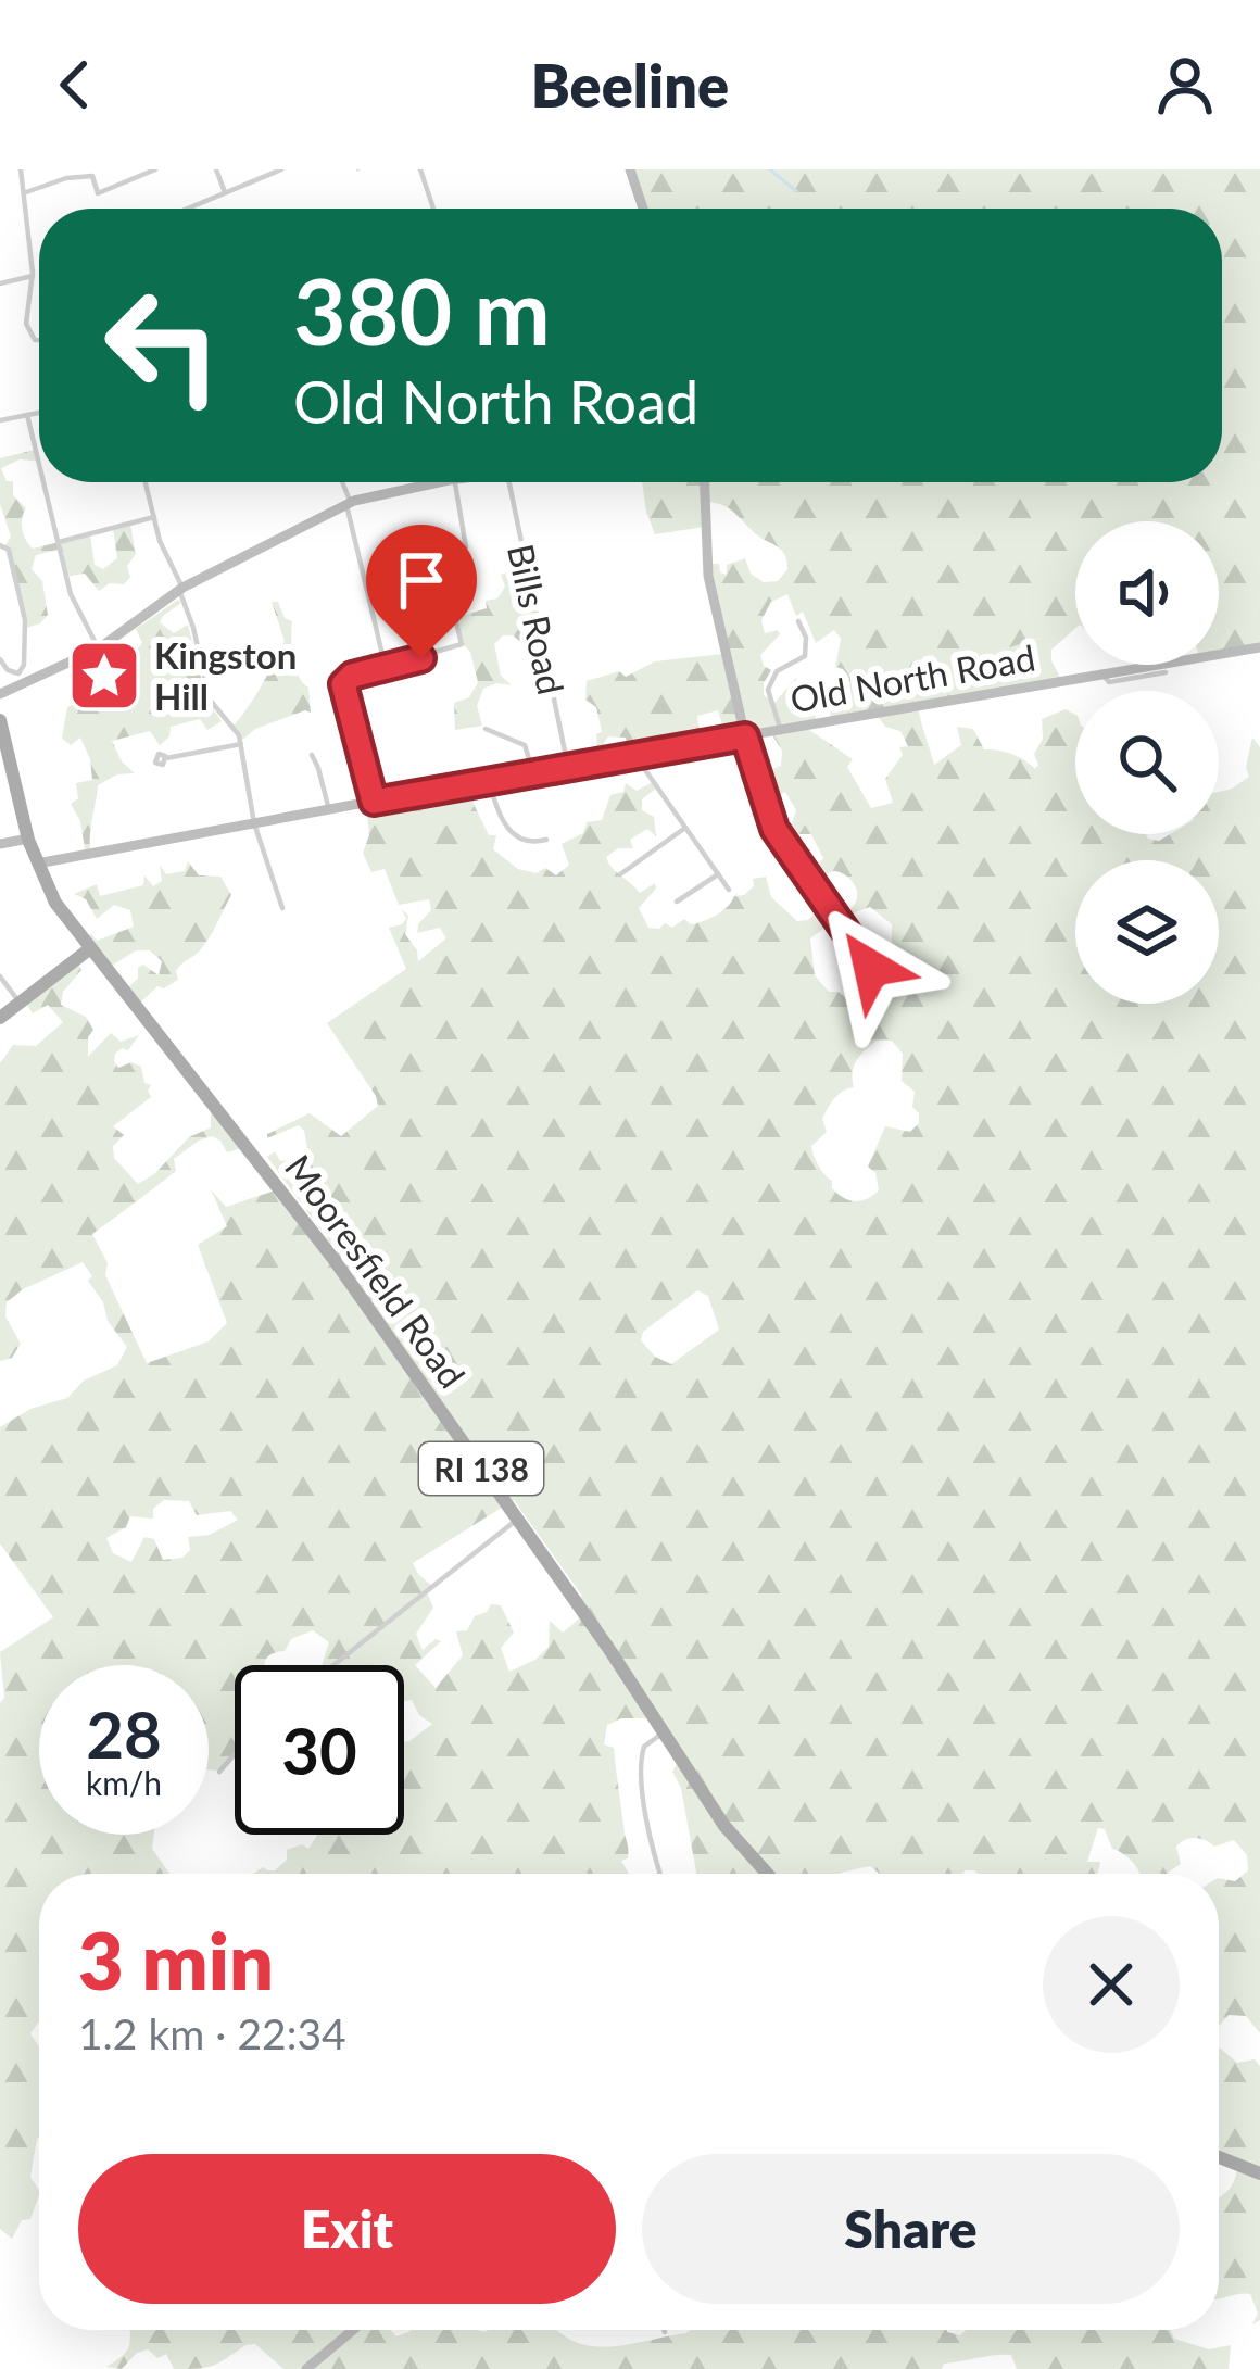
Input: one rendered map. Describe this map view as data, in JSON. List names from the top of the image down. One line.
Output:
{"streets":{"main road":["Mooresfield Road","RI 138"],"street":["Bills Road","Old North Road"]},"crossings":[["Bills Road","Old North Road"],["Old North Road","RI 138"],["Mooresfield Road","RI 138"]],"places":{"place":["Kingston Hill"]},"page":{"header":"Beeline","turn":["380 m","Old North Road"],"speed":"28 km/h","limit":"30","heading":["3 min","1.2 km · 22:34"],"buttons":["Exit","Share"]}}
